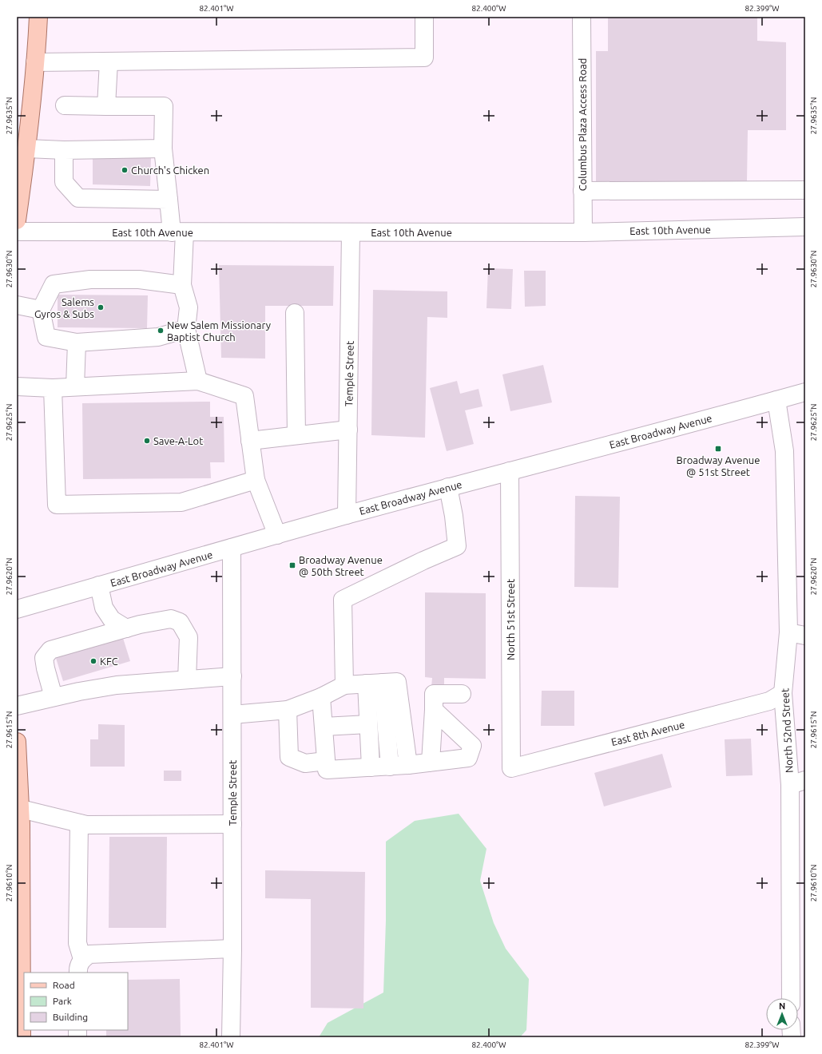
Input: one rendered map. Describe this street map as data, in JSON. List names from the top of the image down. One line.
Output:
{"streets":{"street":["Columbus Plaza Access Road","East 10th Avenue","Temple Street","East Broadway Avenue","North 51st Street","North 52nd Street","East 8th Avenue"]},"crossings":[["Columbus Plaza Access Road","East 10th Avenue"],["East 10th Avenue","Temple Street"],["Temple Street","East Broadway Avenue"],["East Broadway Avenue","North 51st Street"],["East Broadway Avenue","North 52nd Street"],["North 51st Street","East 8th Avenue"],["North 52nd Street","East 8th Avenue"]],"places":{"other":["Church's Chicken","Salems Gyros & Subs","New Salem Missionary Baptist Church","Save-A-Lot","KFC"],"transit":["Broadway Avenue @ 51st Street","Broadway Avenue @ 50th Street"]},"legend":["Road","Park","Building"],"north":"top","coordinates":["82.401°W","82.400°W","82.399°W","27.9635°N","27.9630°N","27.9625°N","27.9620°N","27.9615°N","27.9610°N"]}
